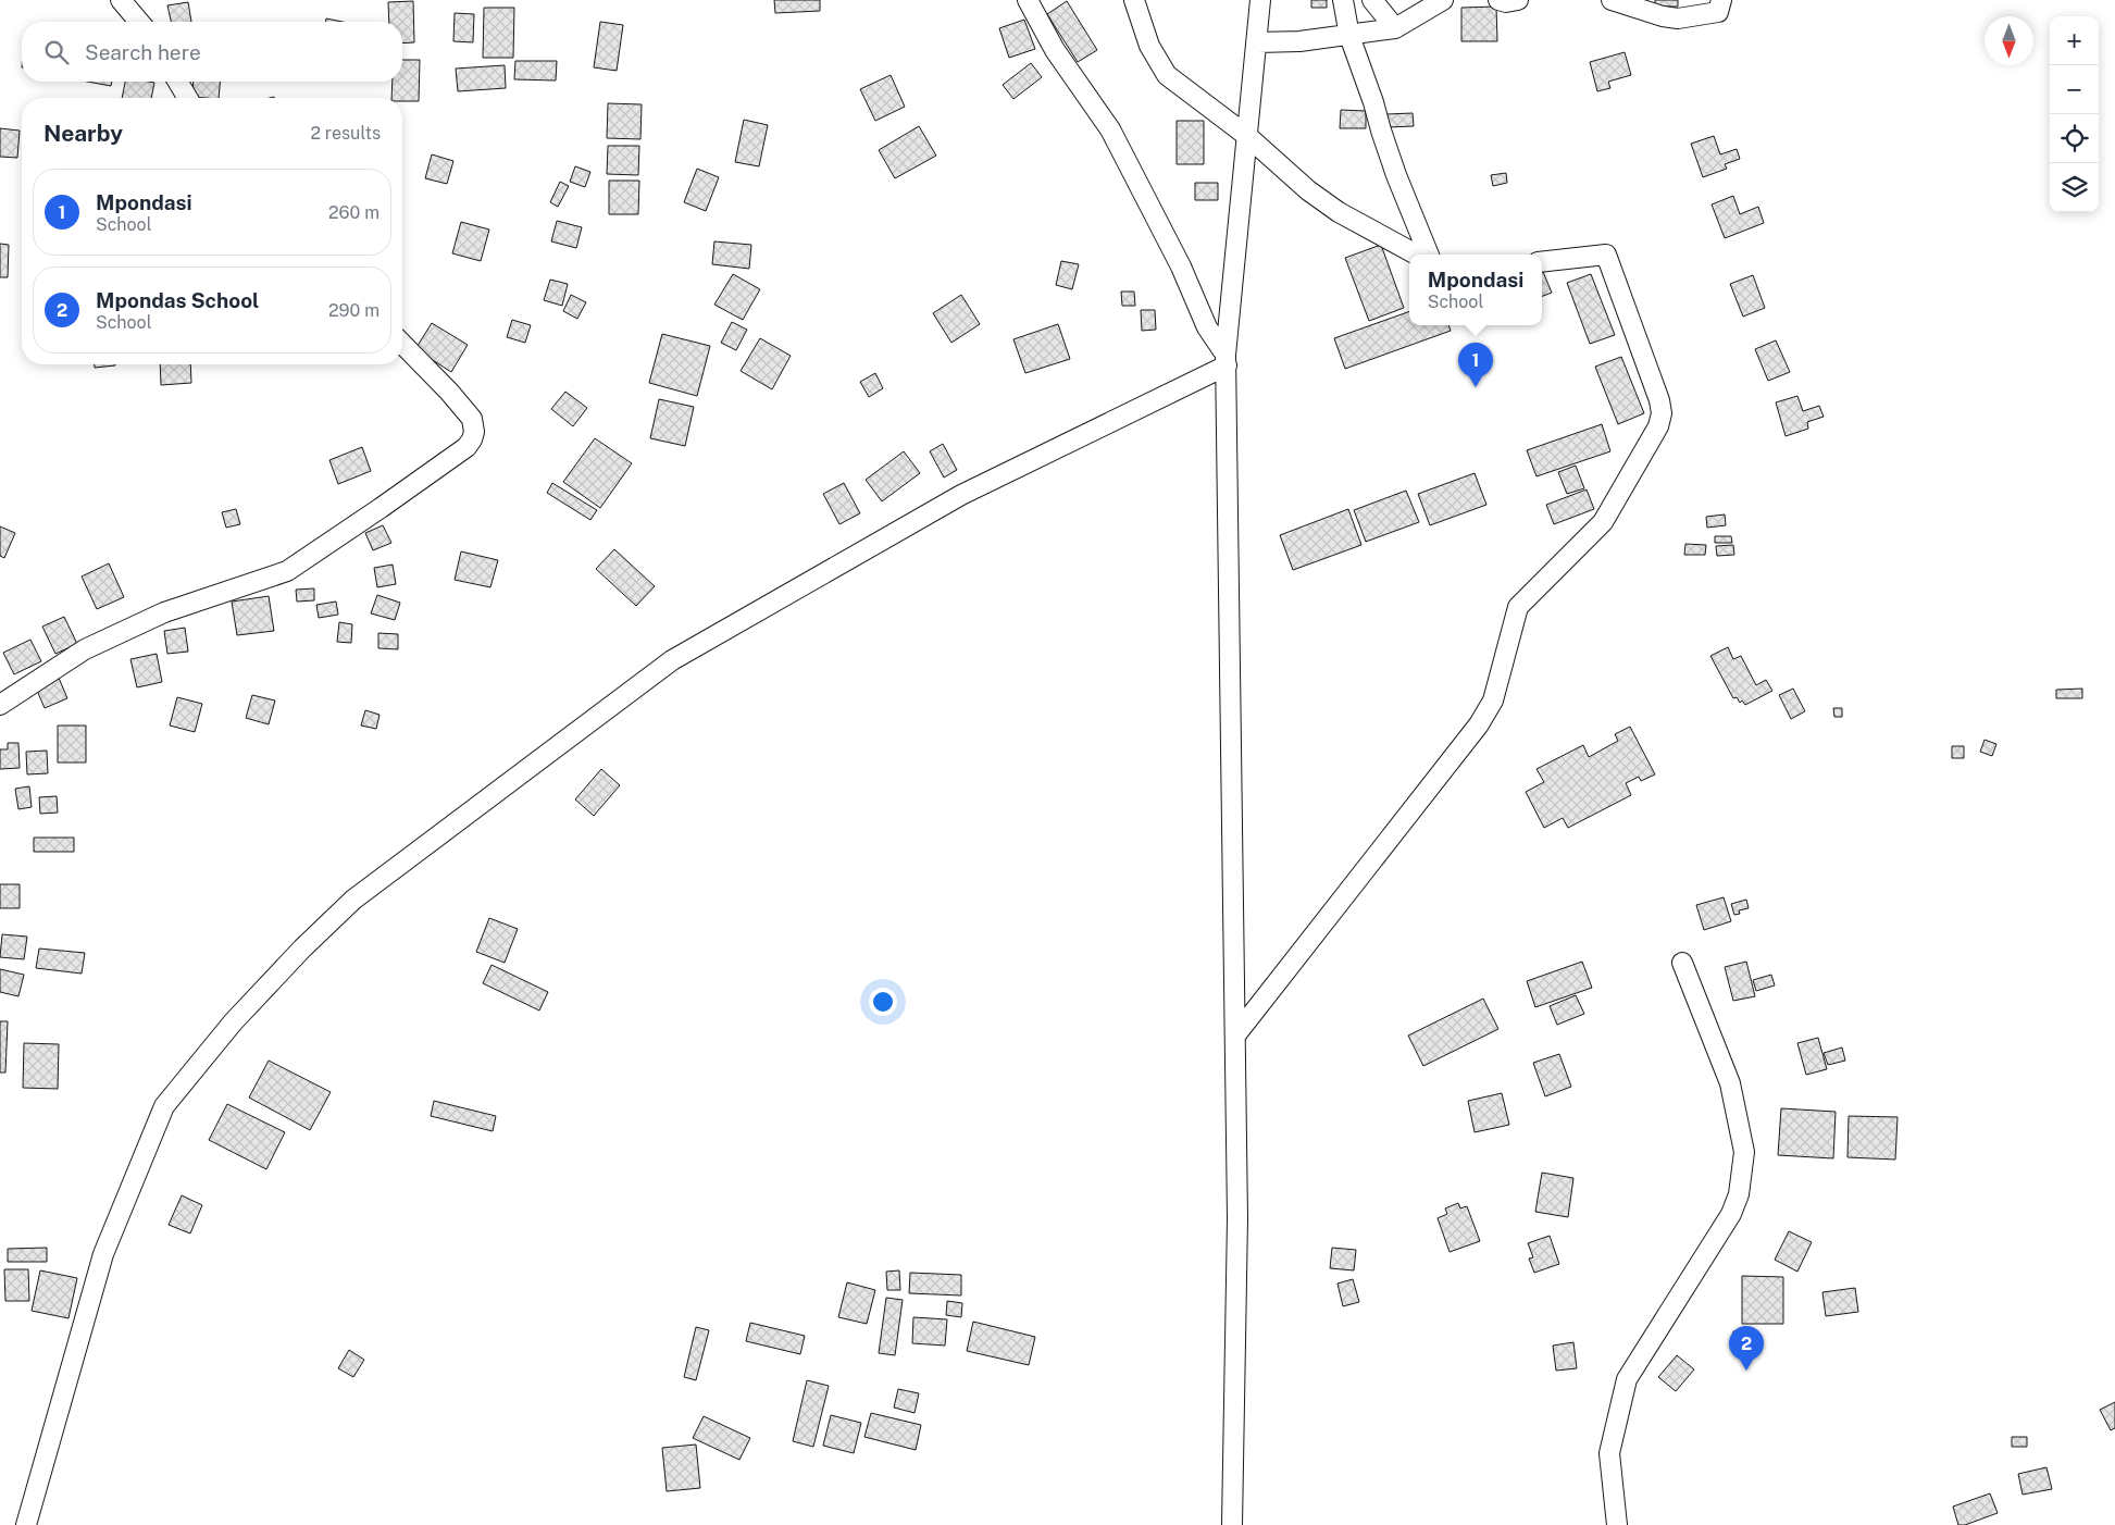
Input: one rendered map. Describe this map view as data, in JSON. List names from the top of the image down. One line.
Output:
{"north":"bottom","page":{"map_buttons":["+","−"],"search":"Search here","heading":["Nearby","2 results"],"list":[{"mark":"1","name":"Mpondasi","note":"School","value":"260 m"},{"mark":"2","name":"Mpondas School","note":"School","value":"290 m"}],"popup":["Mpondasi","School"],"pins":["1","2"]}}
